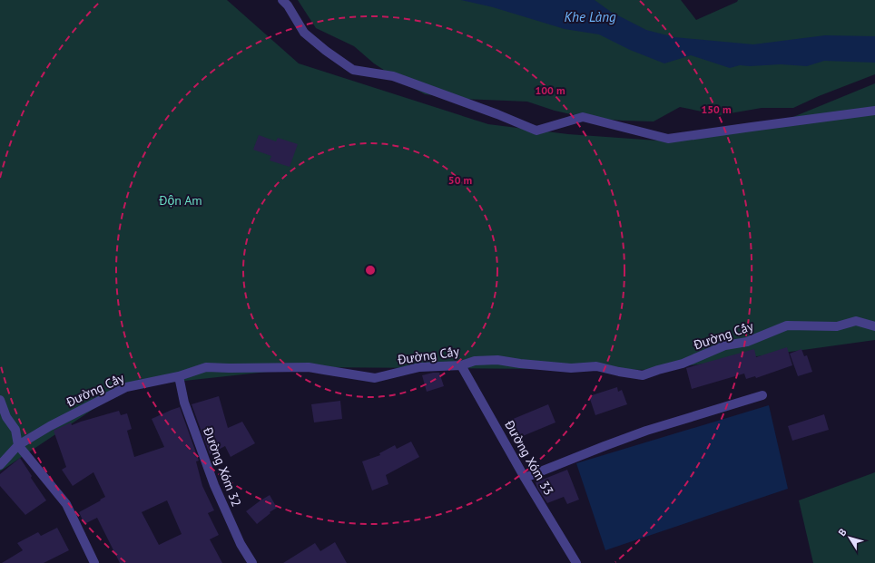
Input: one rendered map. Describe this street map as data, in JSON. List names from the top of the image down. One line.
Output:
{"streets":{"street":["Đường Cấy","Đường Xóm 33","Đường Xóm 32"]},"crossings":[["Đường Cấy","Đường Xóm 33"],["Đường Cấy","Đường Xóm 32"]],"water":["Khe Làng"],"parks":["Độn Am"],"north":"top left","rings":["100 m","150 m","50 m"]}
